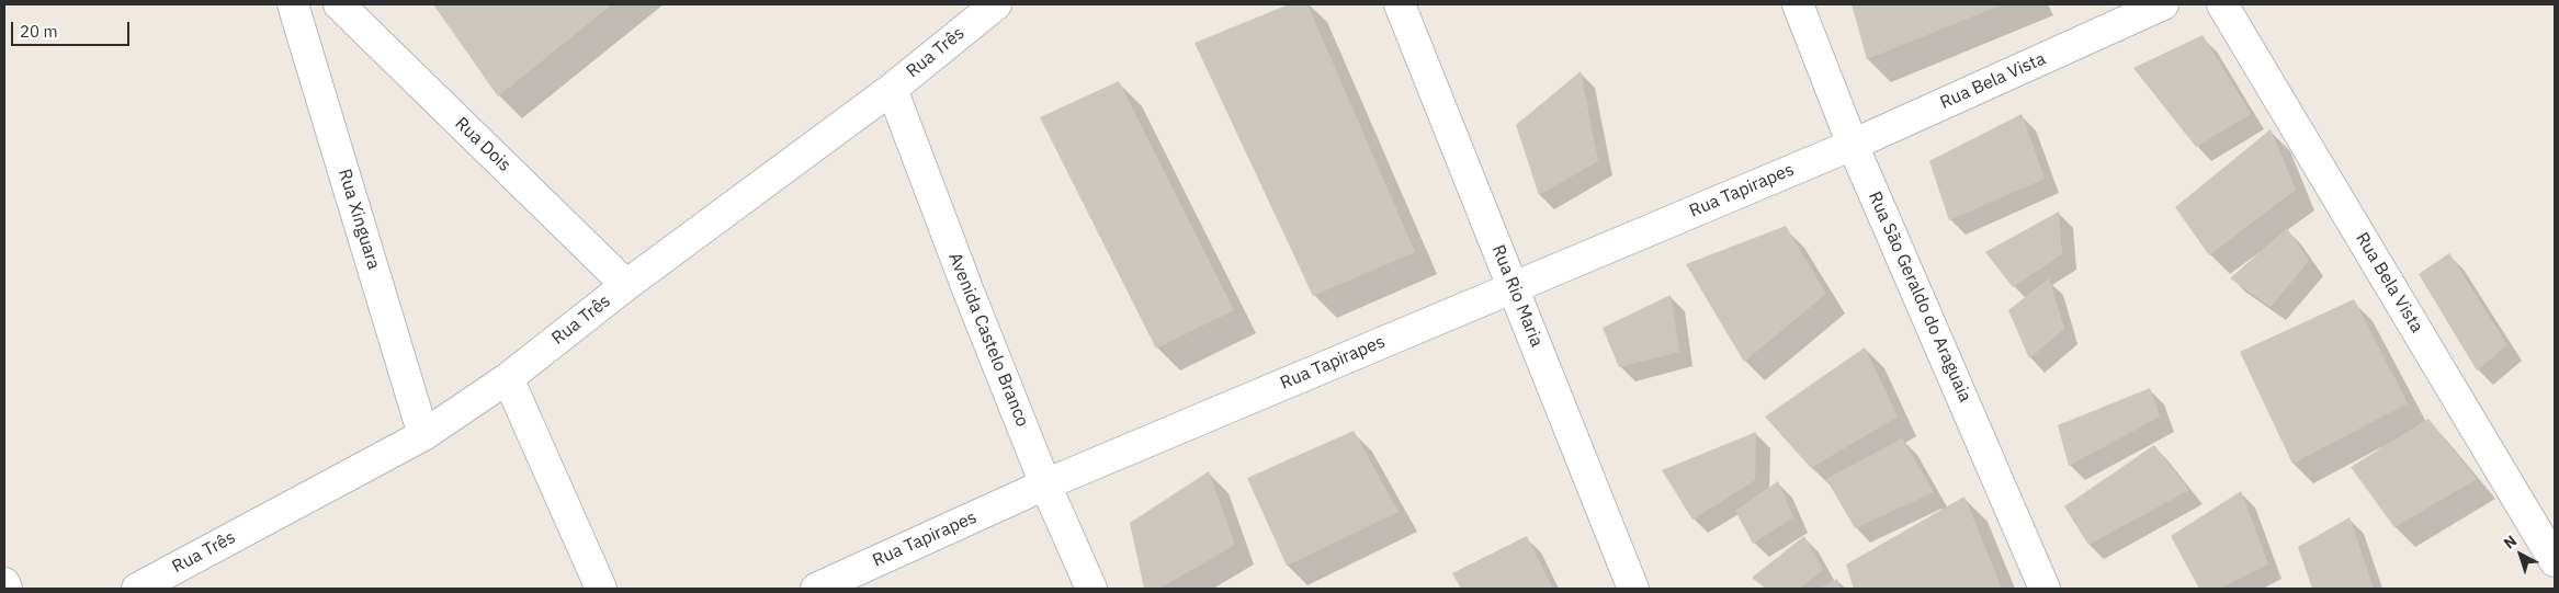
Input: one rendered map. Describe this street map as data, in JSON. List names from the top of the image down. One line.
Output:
{"streets":{"street":["Rua Três","Rua Bela Vista","Rua Dois","Rua Tapirapes","Rua Xinguara","Rua Rio Maria","Rua São Geraldo do Araguaia","Avenida Castelo Branco"]},"crossings":[["Rua Três","Rua Dois"],["Rua Três","Rua Xinguara"],["Rua Três","Avenida Castelo Branco"],["Rua Bela Vista","Rua Tapirapes"],["Rua Bela Vista","Rua São Geraldo do Araguaia"],["Rua Tapirapes","Rua Rio Maria"],["Rua Tapirapes","Rua São Geraldo do Araguaia"],["Rua Tapirapes","Avenida Castelo Branco"]],"scale_bar":"20 m","north":"top left"}
